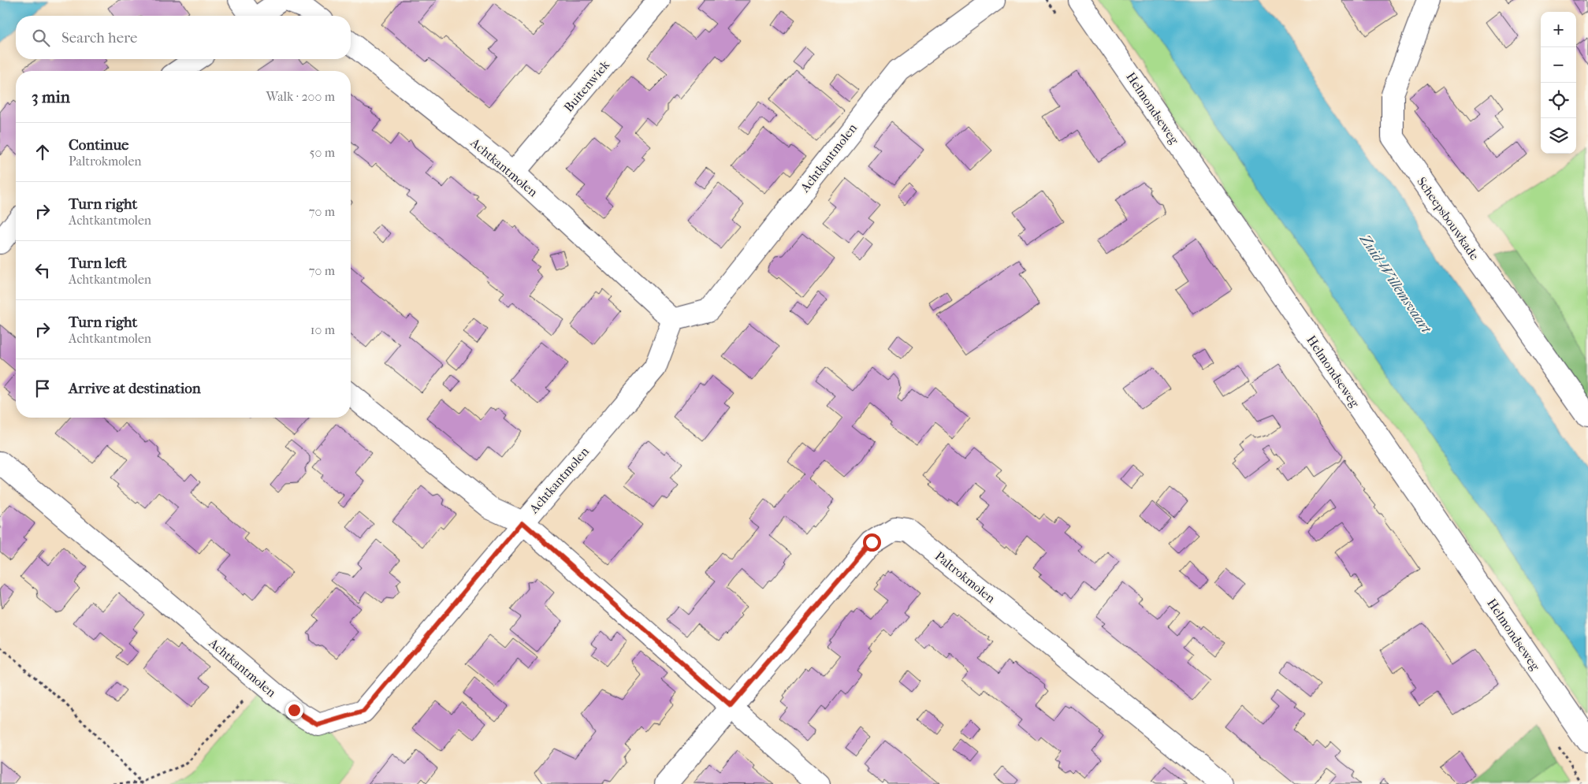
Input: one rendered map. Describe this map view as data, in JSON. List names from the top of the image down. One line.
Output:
{"streets":{"street":["Buitenwiek","Helmondseweg","Achtkantmolen","Scheepsbouwkade","Paltrokmolen"]},"crossings":[["Buitenwiek","Achtkantmolen"],["Achtkantmolen","Paltrokmolen"]],"water":["Zuid-Willemsvaart"],"page":{"map_buttons":["+","−"],"search":"Search here","heading":["3 min","Walk · 200 m"],"list":[["Continue","Paltrokmolen","50 m"],["Turn right","Achtkantmolen","70 m"],["Turn left","Achtkantmolen","70 m"],["Turn right","Achtkantmolen","10 m"],"Arrive at destination"]}}
